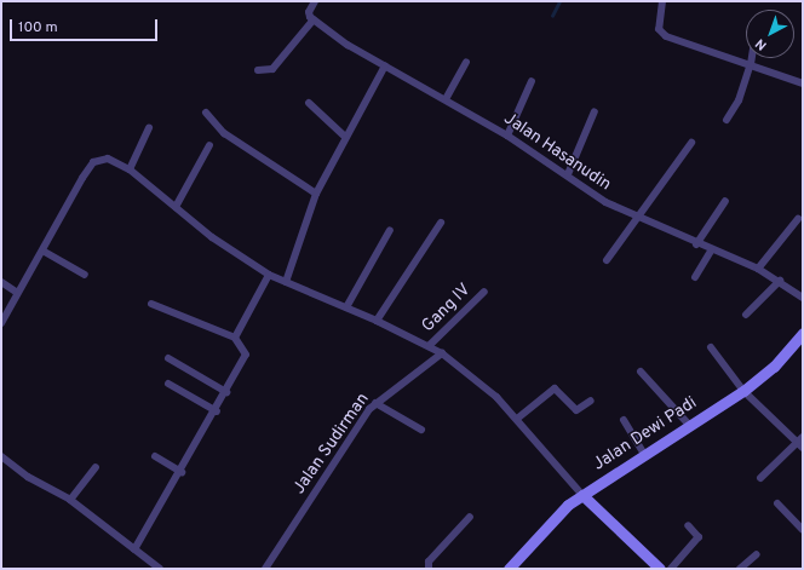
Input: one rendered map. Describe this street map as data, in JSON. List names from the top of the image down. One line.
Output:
{"streets":{"street":["Jalan Hasanudin","Gang IV","Jalan Dewi Padi","Jalan Sudirman"]},"scale_bar":"100 m","north":"bottom left"}
